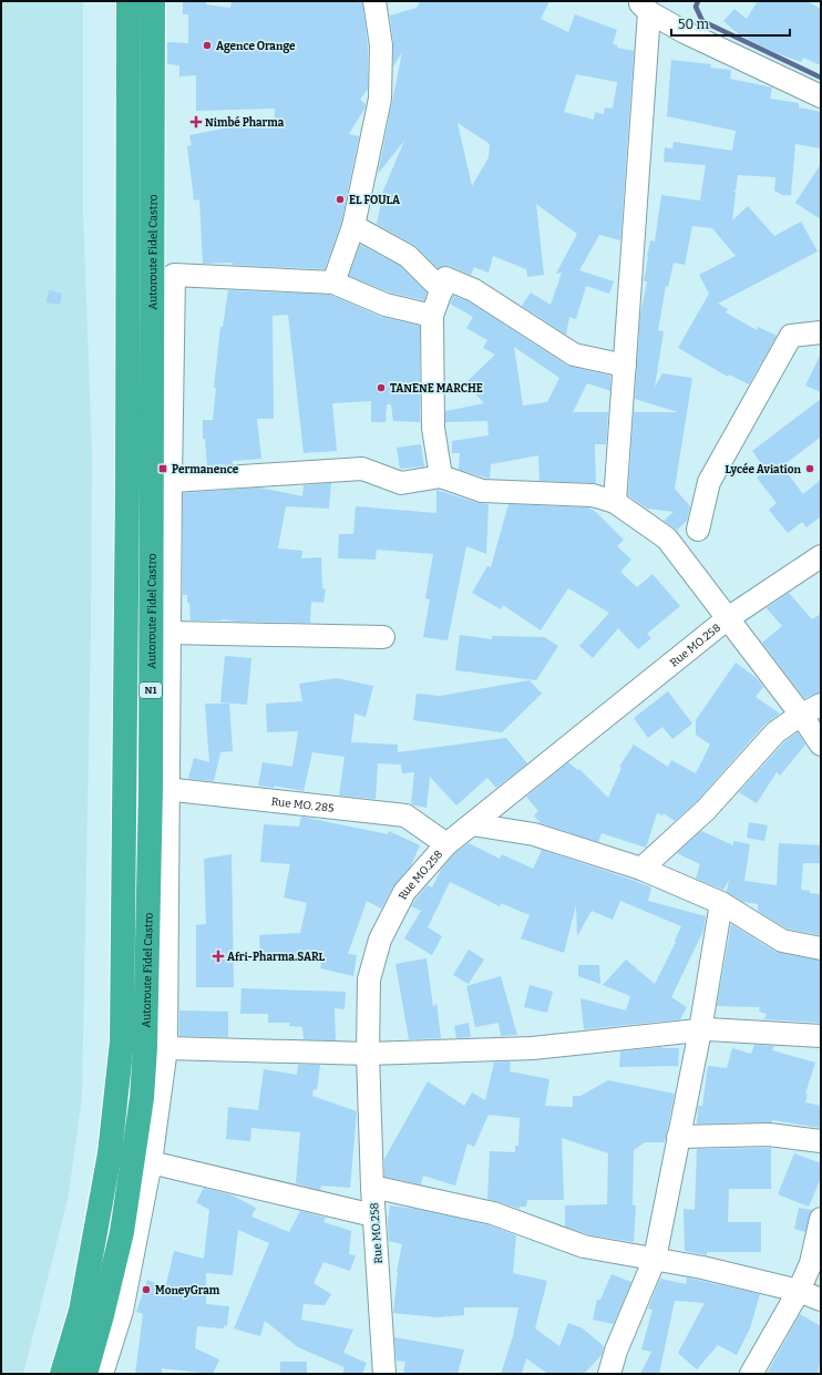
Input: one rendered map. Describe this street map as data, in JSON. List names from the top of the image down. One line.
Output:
{"streets":{"highway":["Autoroute Fidel Castro","N1"],"street":["Rue MO.258","Rue MO. 285"]},"crossings":[["Autoroute Fidel Castro","Rue MO. 285"],["Rue MO.258","Rue MO. 285"]],"places":{"other":["Agence Orange","EL FOULA","TANENE MARCHE","Lycée Aviation","MoneyGram"],"health":["Nimbé Pharma","Afri-Pharma.SARL"],"transit":["Permanence"]},"scale_bar":"50 m"}
